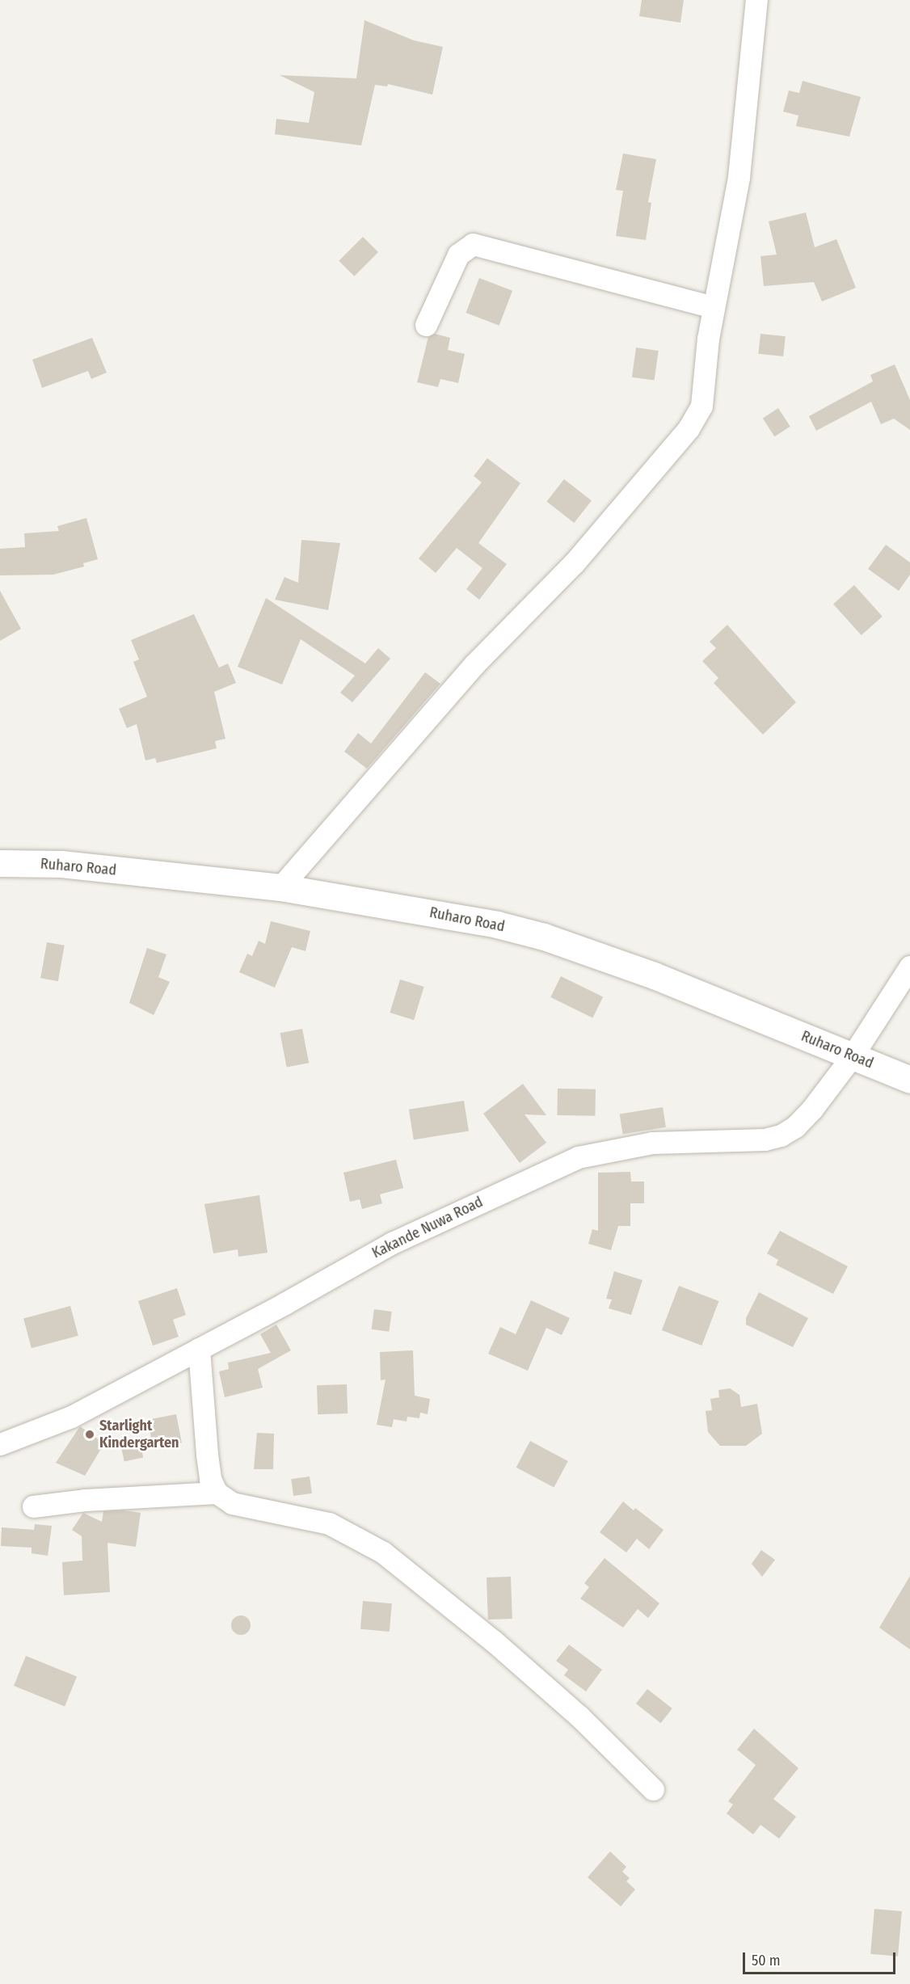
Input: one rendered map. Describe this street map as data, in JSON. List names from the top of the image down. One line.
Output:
{"streets":{"street":["Ruharo Road","Kakande Nuwa Road"]},"crossings":[["Ruharo Road","Kakande Nuwa Road"]],"places":["Starlight Kindergarten"],"scale_bar":"50 m"}
